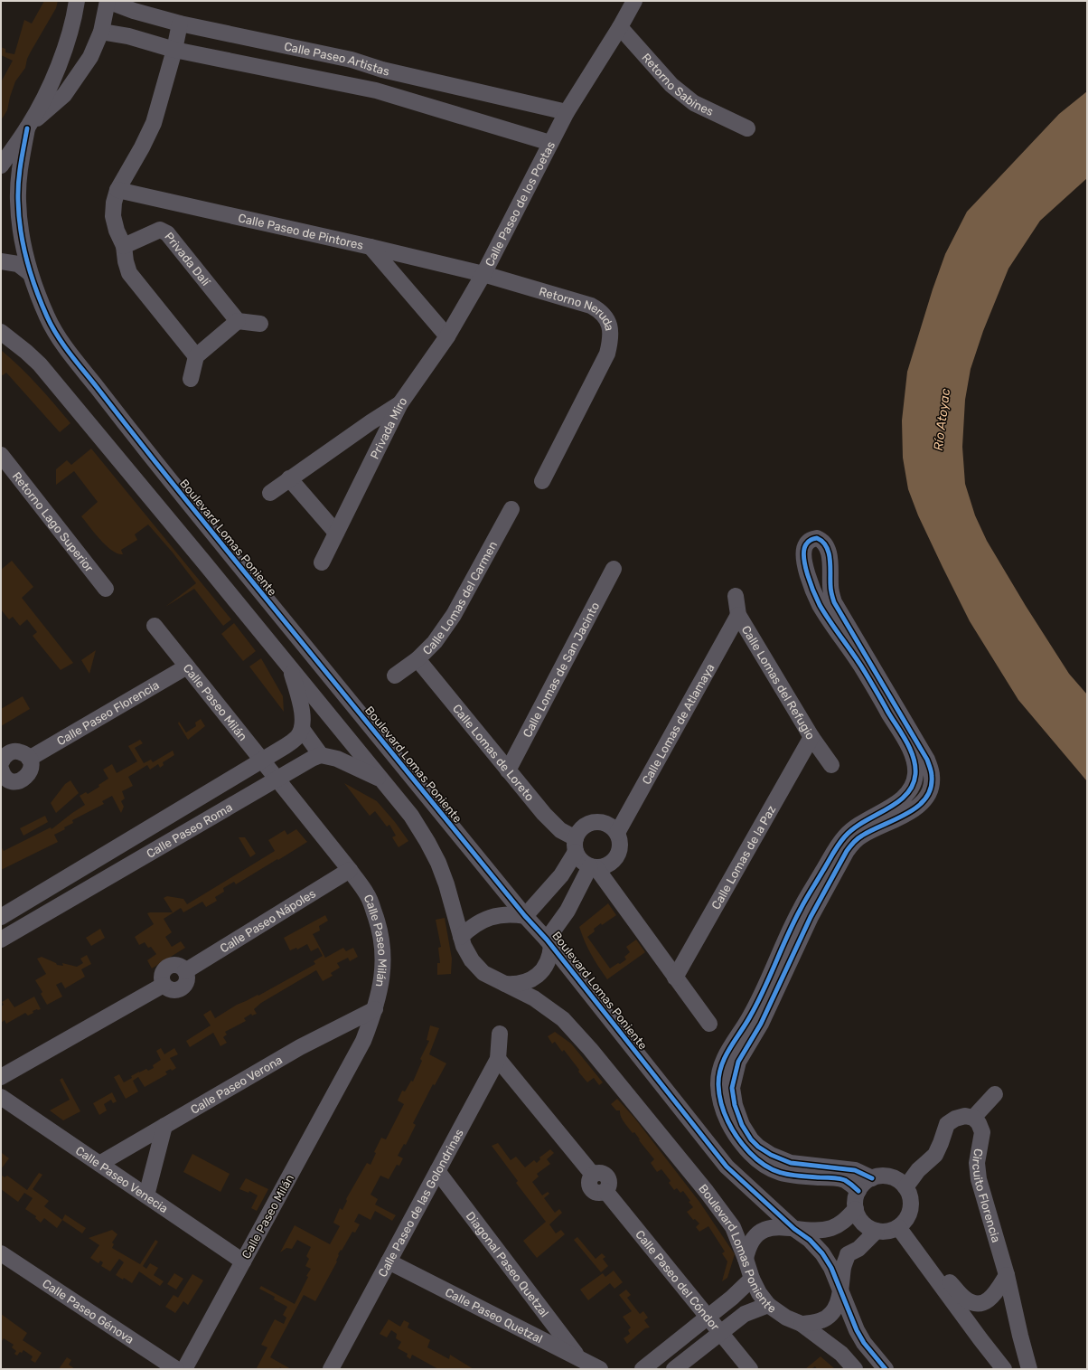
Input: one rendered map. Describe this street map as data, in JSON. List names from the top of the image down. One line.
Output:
{"streets":{"street":["Calle Paseo Artistas","Retorno Sabines","Calle Paseo de los Poetas","Calle Paseo de Pintores","Privada Dalí","Retorno Neruda","Privada Miro","Retorno Lago Superior","Boulevard Lomas Poniente","Calle Lomas del Carmen","Calle Lomas de San Jacinto","Calle Lomas del Refugio","Calle Paseo Milán","Calle Paseo Florencia","Calle Lomas de Atlamaya","Calle Lomas de Loreto","Calle Paseo Roma","Calle Lomas de la Paz","Calle Paseo Nápoles","Calle Paseo Verona","Calle Paseo Venecia","Circuito Florencia","Calle Paseo de las Golondrinas","Diagonal Paseo Quetzal","Calle Paseo del Cóndor","Calle Paseo Génova","Calle Paseo Quetzal"]},"crossings":[["Calle Paseo Artistas","Calle Paseo de los Poetas"],["Retorno Sabines","Calle Paseo de los Poetas"],["Calle Paseo de los Poetas","Calle Paseo de Pintores"],["Calle Paseo de los Poetas","Retorno Neruda"],["Calle Paseo de los Poetas","Privada Miro"],["Calle Paseo de Pintores","Retorno Neruda"],["Calle Lomas del Carmen","Calle Lomas de Loreto"],["Calle Lomas de San Jacinto","Calle Lomas de Loreto"],["Calle Lomas del Refugio","Calle Lomas de Atlamaya"],["Calle Lomas del Refugio","Calle Lomas de la Paz"],["Calle Paseo Milán","Calle Paseo Florencia"],["Calle Paseo Milán","Calle Paseo Roma"],["Calle Paseo Milán","Calle Paseo Nápoles"],["Calle Paseo Milán","Calle Paseo Verona"],["Calle Paseo Milán","Calle Paseo Venecia"],["Calle Lomas de Atlamaya","Calle Lomas de Loreto"],["Calle Paseo Verona","Calle Paseo Venecia"],["Calle Paseo de las Golondrinas","Diagonal Paseo Quetzal"],["Calle Paseo de las Golondrinas","Calle Paseo del Cóndor"],["Calle Paseo de las Golondrinas","Calle Paseo Quetzal"],["Diagonal Paseo Quetzal","Calle Paseo Quetzal"]],"water":["Río Atoyac"]}
